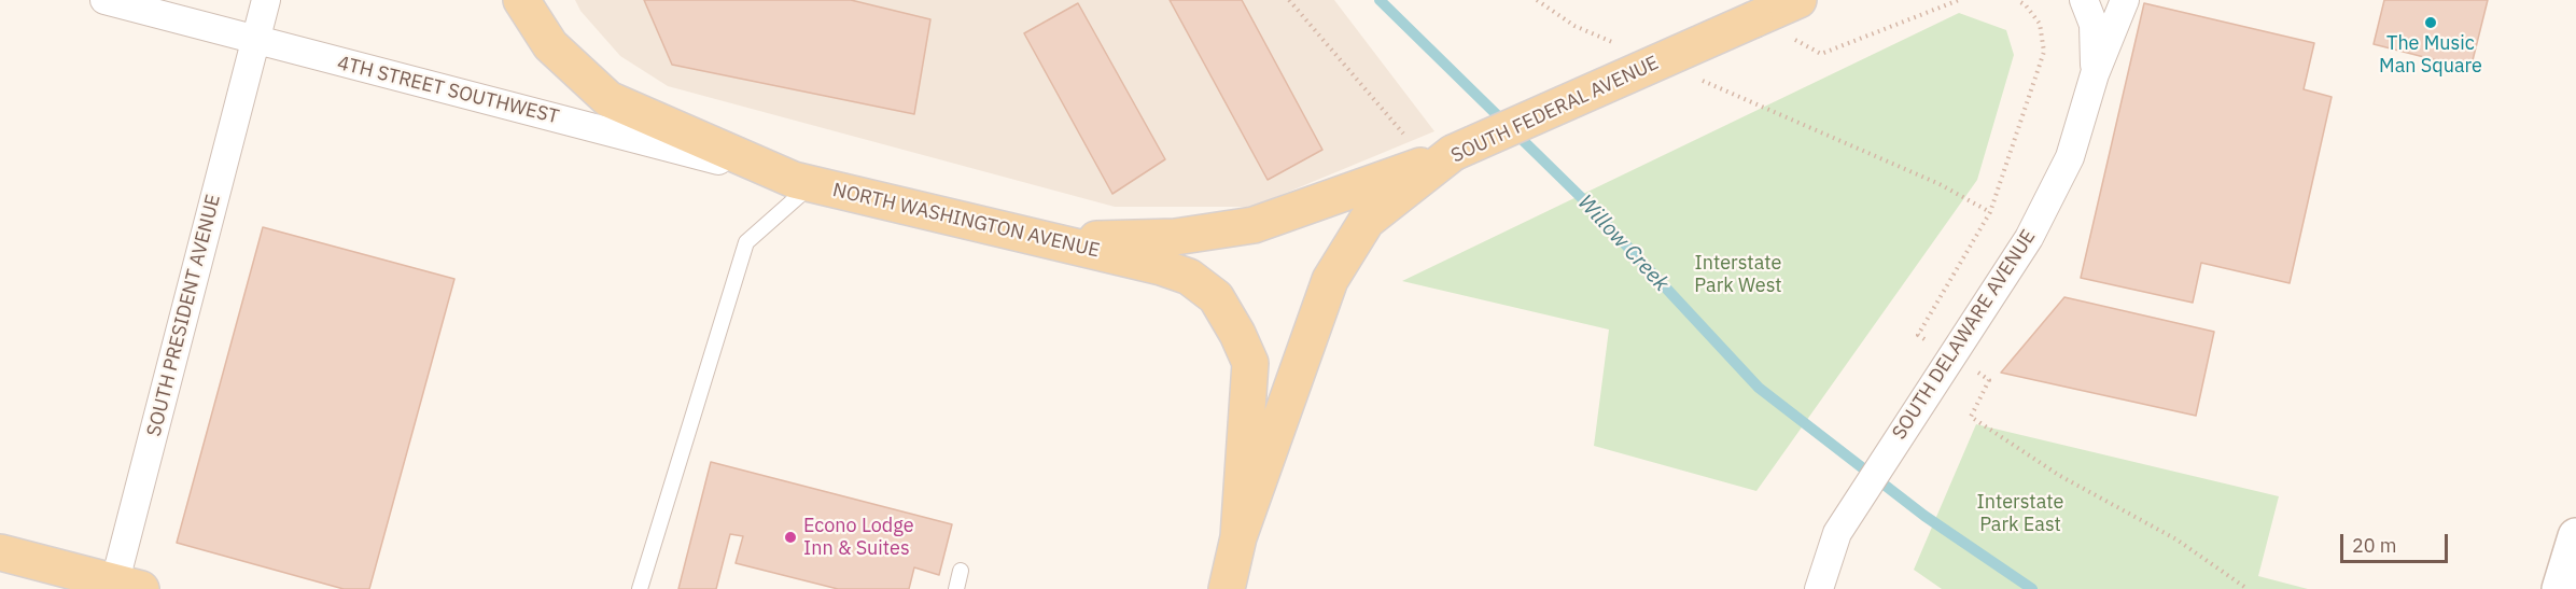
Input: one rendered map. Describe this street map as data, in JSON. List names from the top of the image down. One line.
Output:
{"streets":{"main road":["SOUTH FEDERAL AVENUE","NORTH WASHINGTON AVENUE"],"street":["4TH STREET SOUTHWEST","SOUTH PRESIDENT AVENUE","SOUTH DELAWARE AVENUE"]},"crossings":[["4TH STREET SOUTHWEST","NORTH WASHINGTON AVENUE"],["4TH STREET SOUTHWEST","SOUTH PRESIDENT AVENUE"],["SOUTH FEDERAL AVENUE","NORTH WASHINGTON AVENUE"]],"water":["Willow Creek"],"parks":["Interstate Park West","Interstate Park East"],"places":["The Music Man Square","Econo Lodge Inn & Suites"],"scale_bar":"20 m"}
